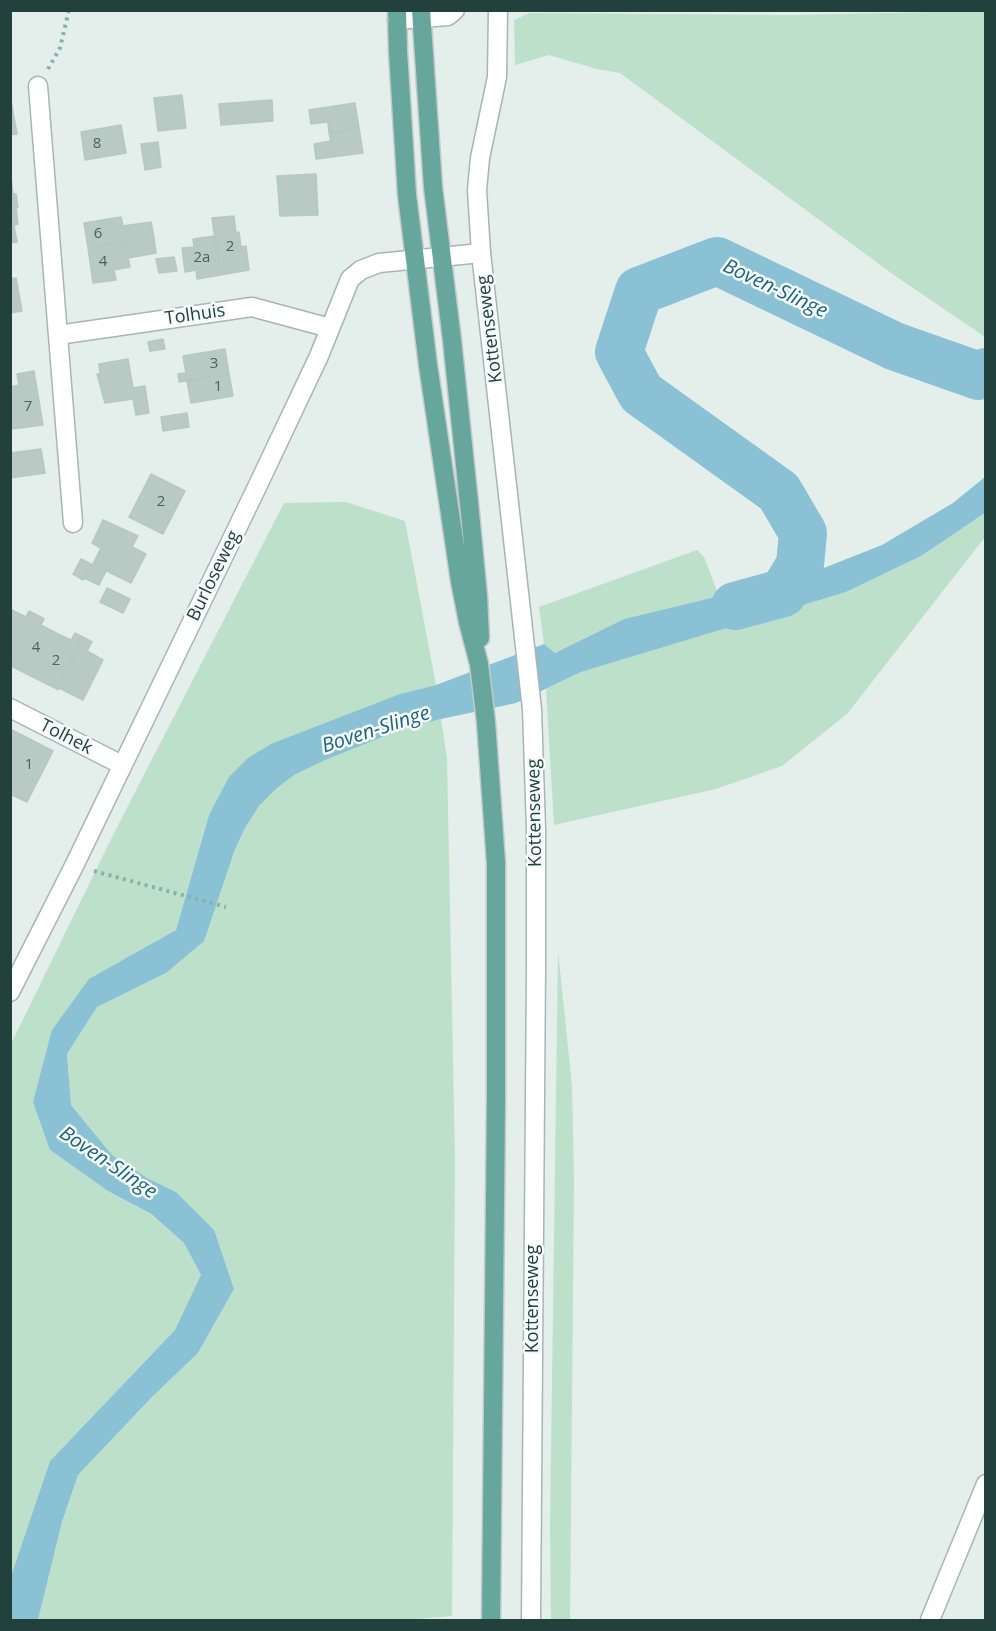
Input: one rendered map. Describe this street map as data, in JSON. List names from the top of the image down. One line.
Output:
{"streets":{"street":["Tolhuis","Kottenseweg","Burloseweg","Tolhek"]},"crossings":[["Tolhuis","Burloseweg"],["Kottenseweg","Burloseweg"],["Burloseweg","Tolhek"]],"water":["Boven-Slinge"],"house_numbers":["8","6","2","2a","4","3","1","7","2","4","2","1"]}
